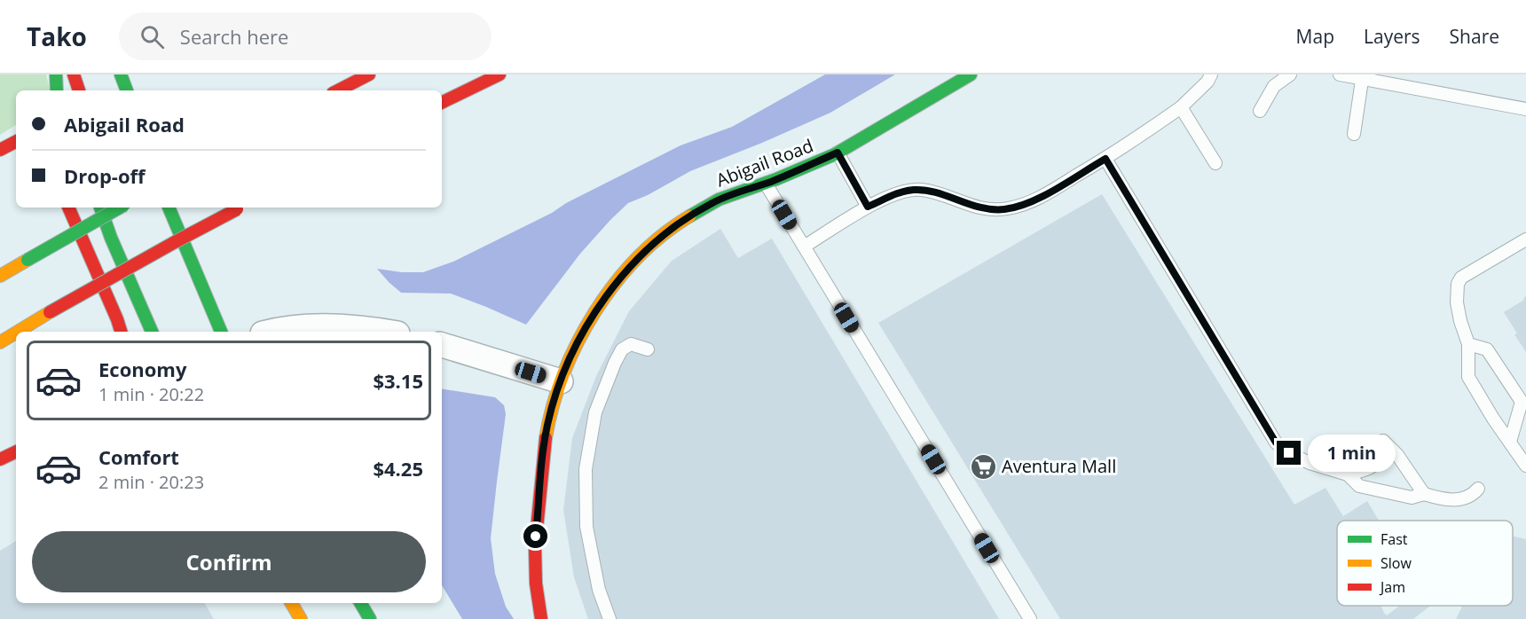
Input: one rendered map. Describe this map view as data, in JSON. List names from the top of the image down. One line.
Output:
{"streets":{"main road":["Abigail Road"]},"places":{"supermarket":["Aventura Mall"]},"legend":["Fast","Slow","Jam"],"page":{"header":"Tako","search":"Search here","nav":["Map","Layers","Share"],"banner":["Abigail Road","Drop-off"],"list":[{"name":"Economy","note":"1 min · 20:22","value":"$3.15"},{"name":"Comfort","note":"2 min · 20:23","value":"$4.25"}],"bubble":"1 min","buttons":"Confirm"}}
